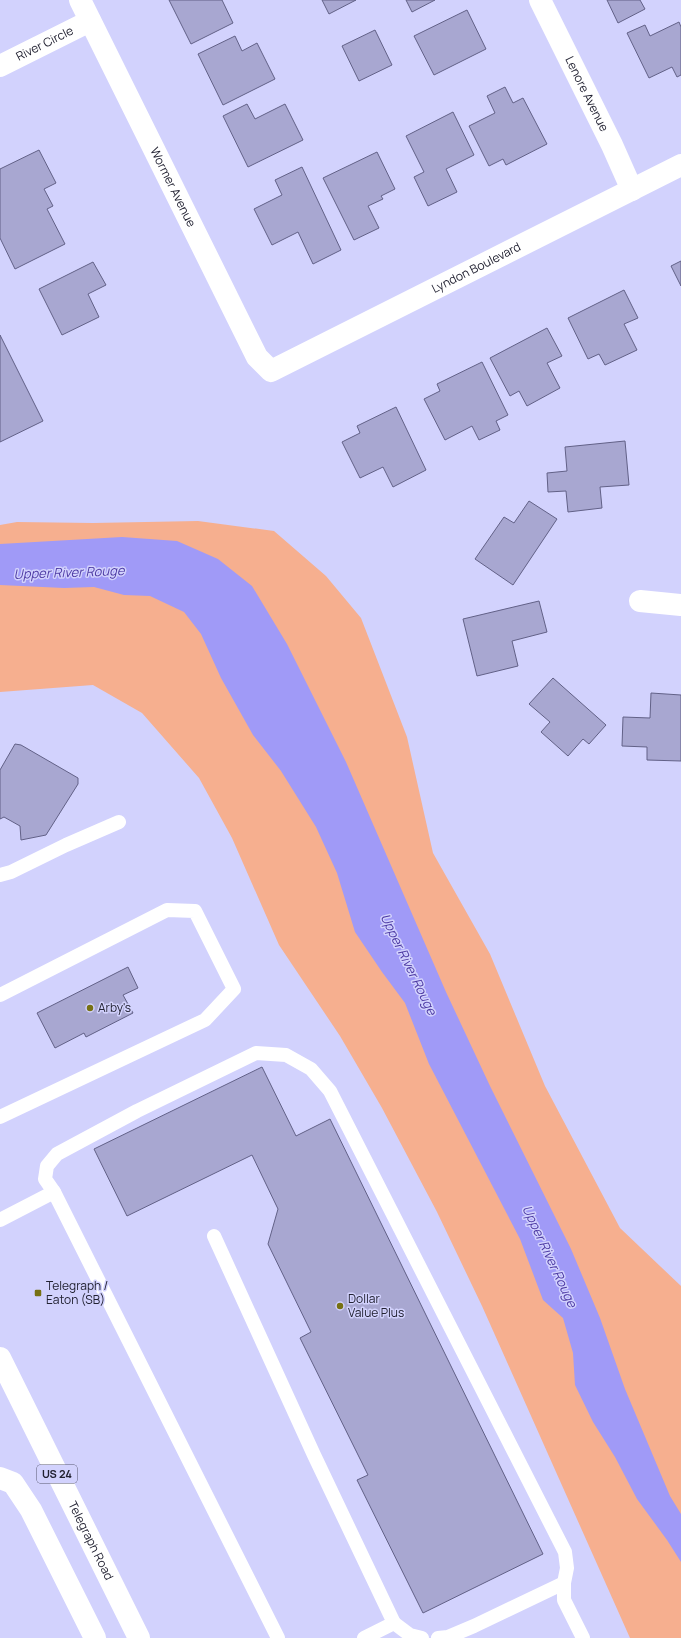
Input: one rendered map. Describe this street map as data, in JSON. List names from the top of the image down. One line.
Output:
{"streets":{"street":["River Circle","Lenore Avenue","Wormer Avenue","Lyndon Boulevard","US 24","Telegraph Road"]},"crossings":[["River Circle","Wormer Avenue"],["Lenore Avenue","Lyndon Boulevard"],["Wormer Avenue","Lyndon Boulevard"]],"water":["Upper River Rouge"],"places":{"other":["Arby's","Dollar Value Plus"],"transit":["Telegraph / Eaton (SB)"]}}
